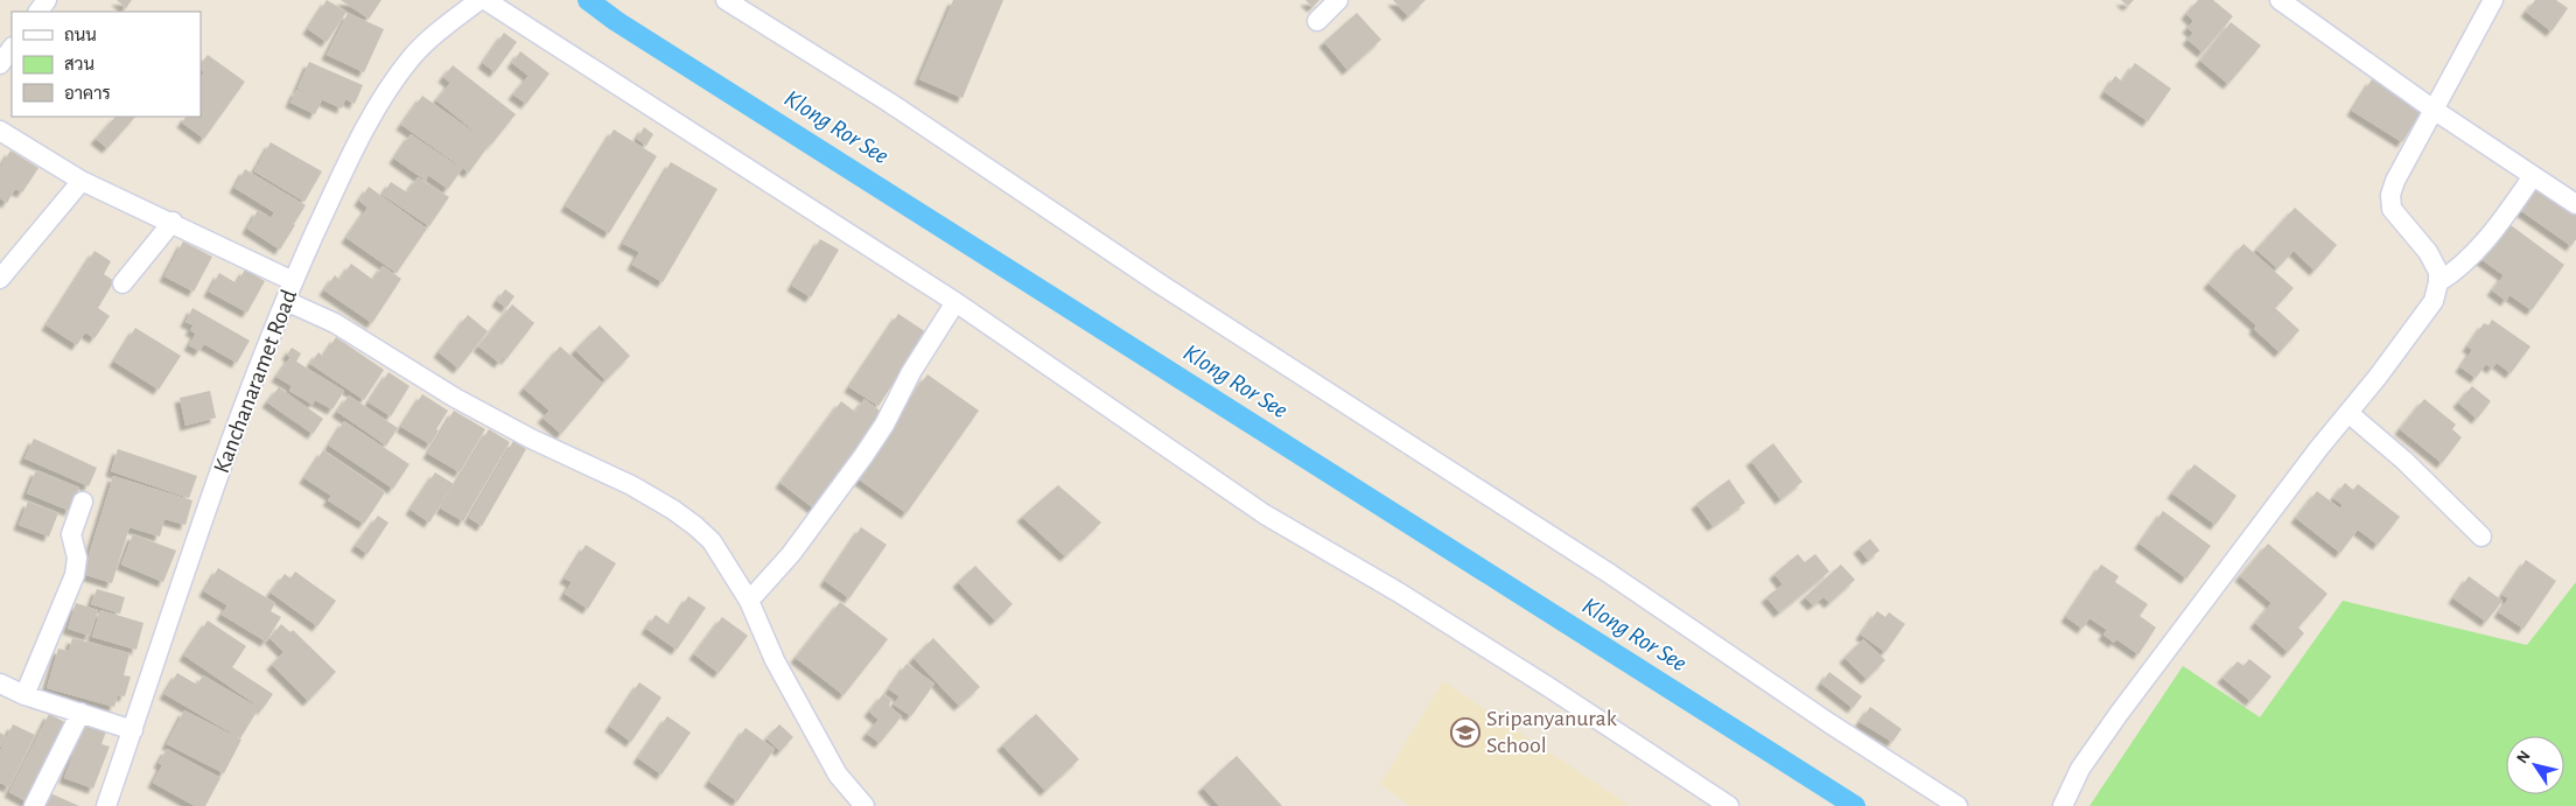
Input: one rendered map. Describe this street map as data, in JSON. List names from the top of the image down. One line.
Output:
{"streets":{"street":["Kanchanaramet Road"]},"water":["Klong Ror See"],"places":{"school or university":["Sripanyanurak School"]},"legend":["ถนน","สวน","อาคาร"],"north":"top left"}
